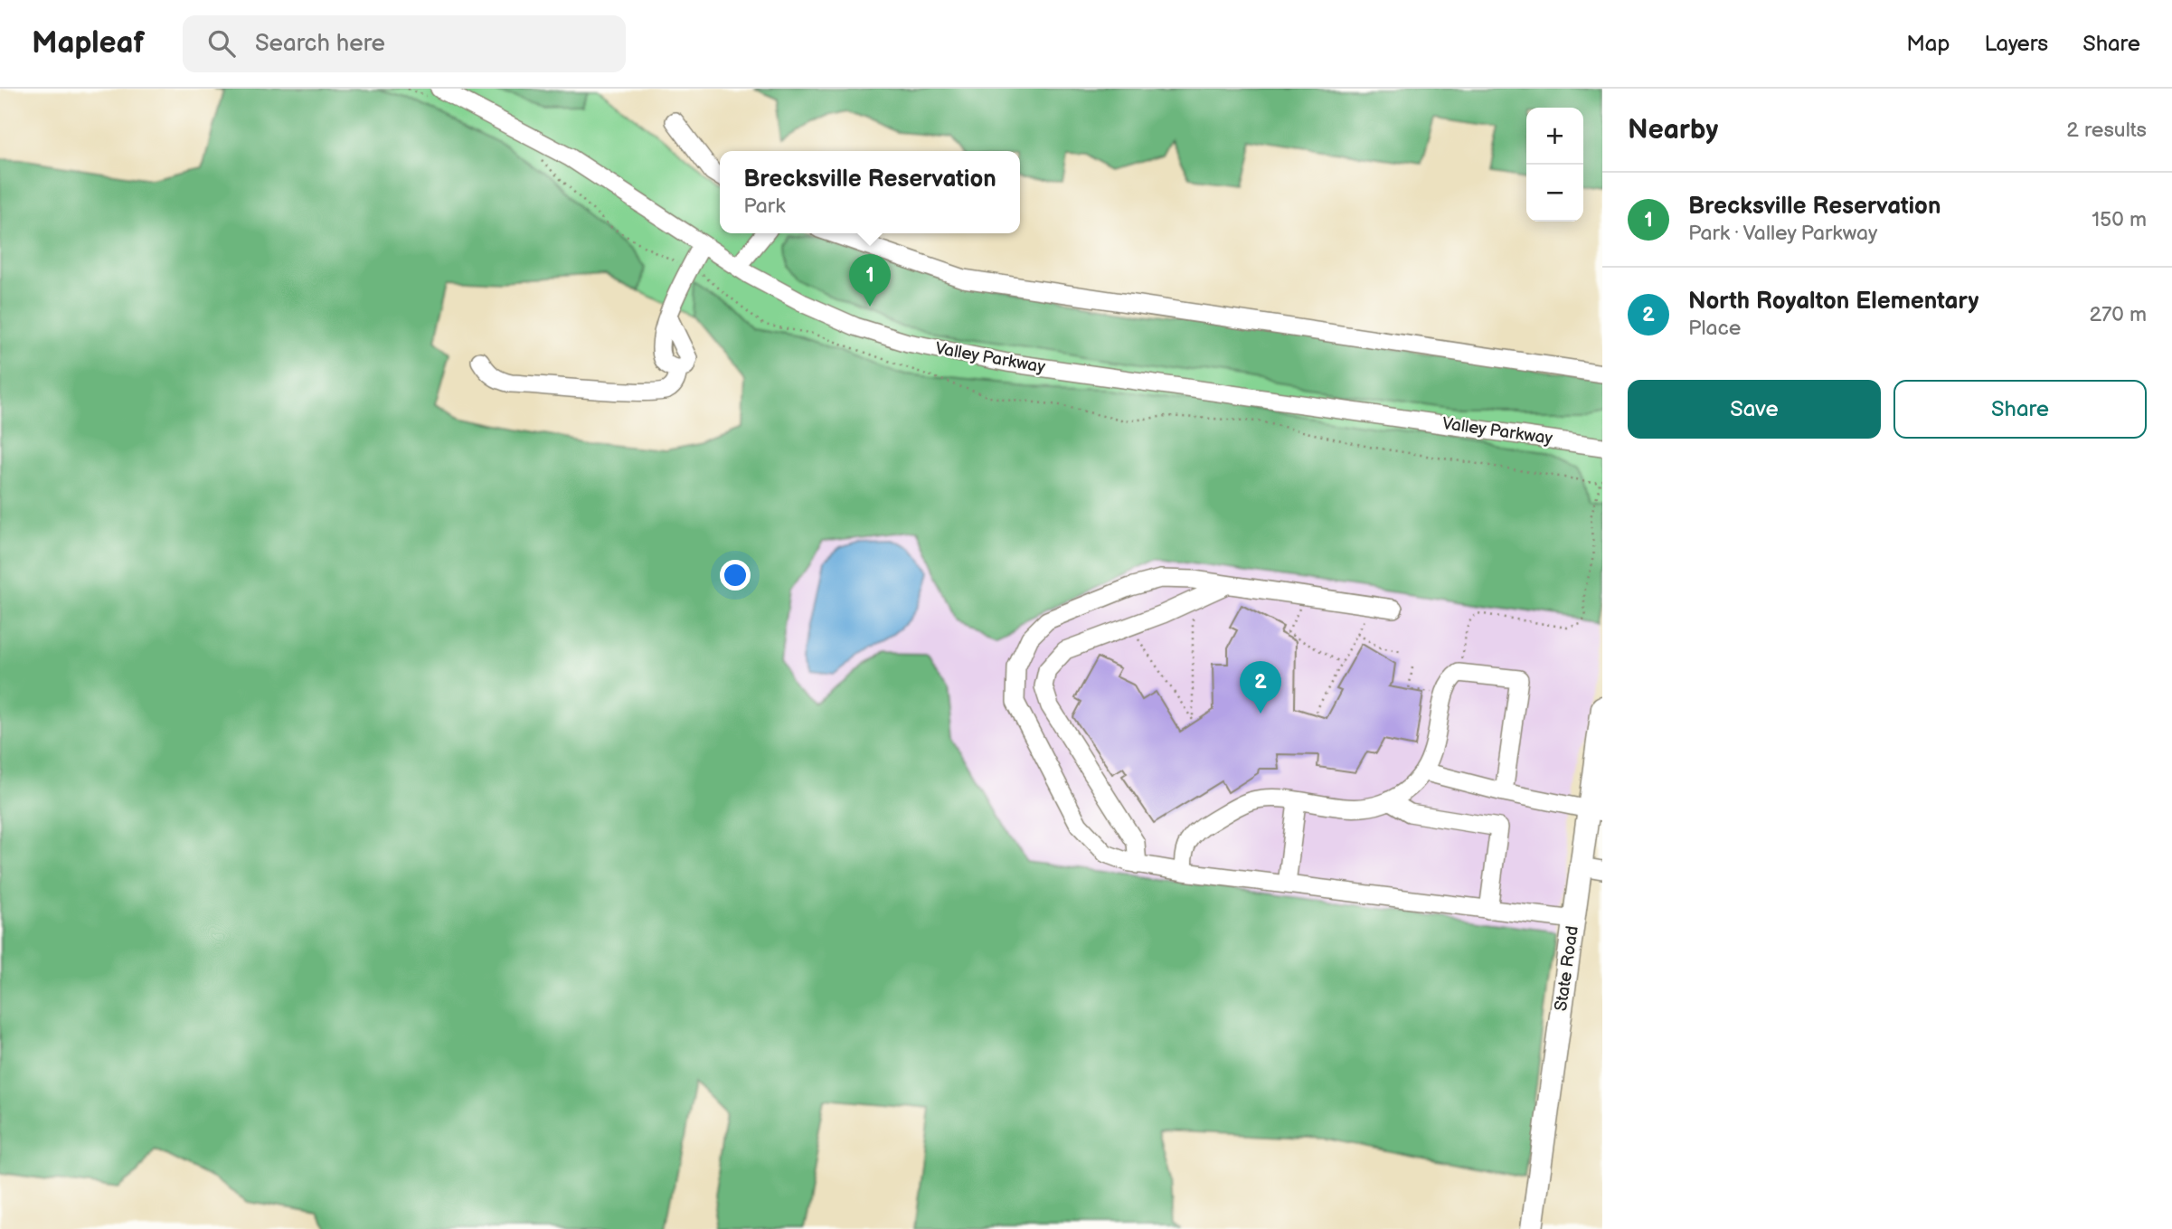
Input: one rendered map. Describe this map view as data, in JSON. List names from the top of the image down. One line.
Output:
{"streets":{"main road":["State Road"],"street":["Valley Parkway"]},"page":{"header":"Mapleaf","search":"Search here","nav":["Map","Layers","Share"],"heading":["Nearby","2 results"],"map_buttons":["+","−"],"popup":["Brecksville Reservation","Park"],"list":[{"mark":"1","name":"Brecksville Reservation","note":"Park · Valley Parkway","value":"150 m"},{"mark":"2","name":"North Royalton Elementary","note":"Place","value":"270 m"}],"pins":["1","2"],"buttons":["Save","Share"]}}
